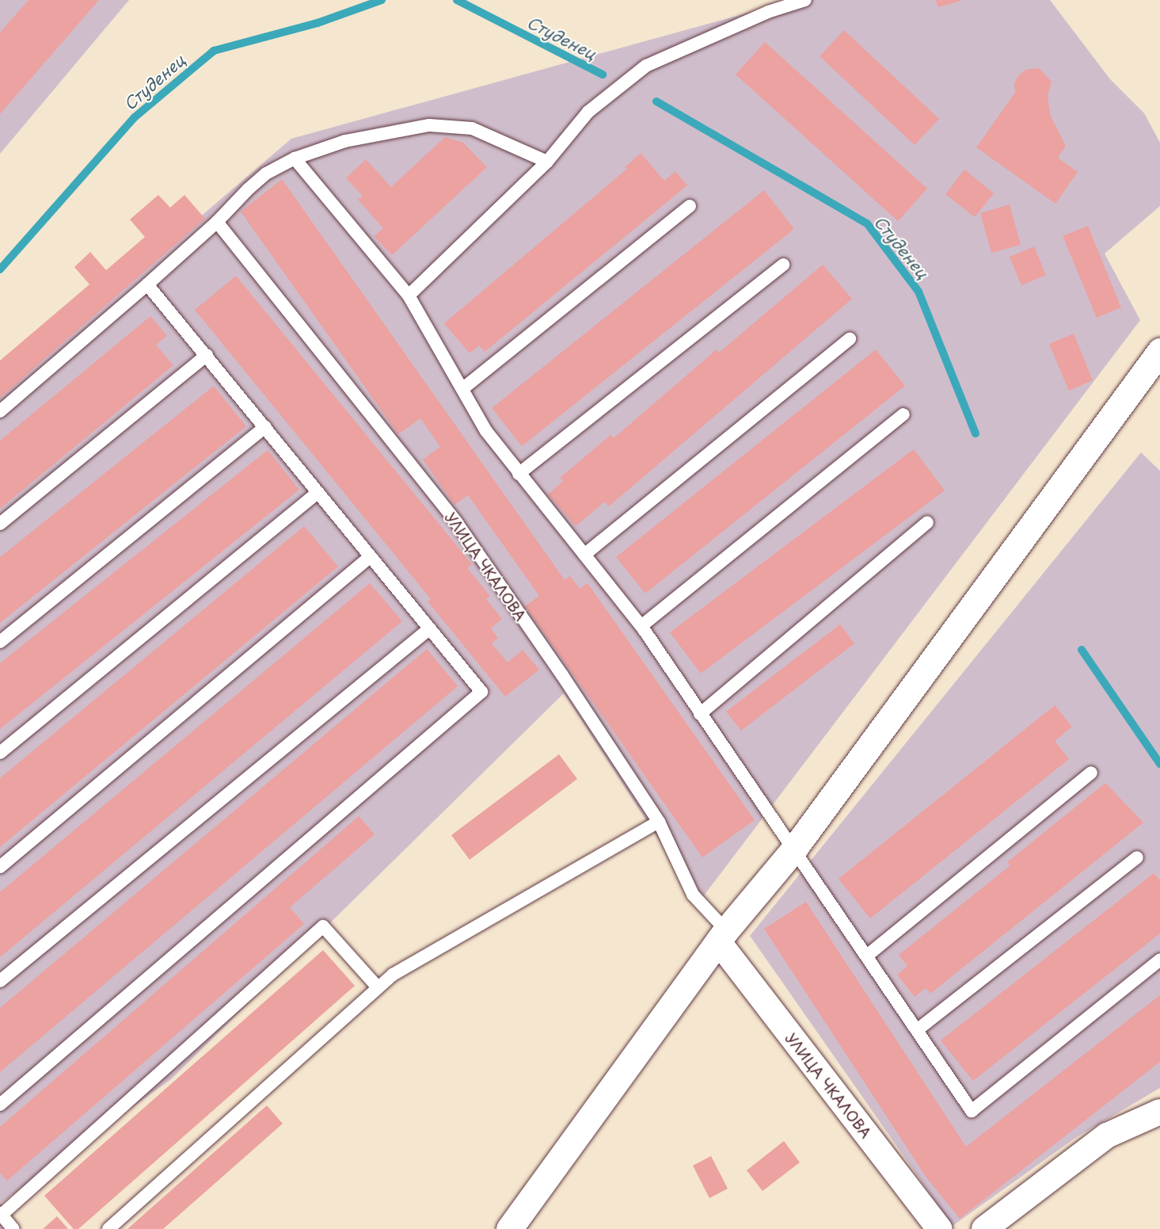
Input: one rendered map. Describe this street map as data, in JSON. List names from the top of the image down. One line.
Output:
{"streets":{"street":["УЛИЦА ЧКАЛОВА"]},"water":["Студенец"]}
